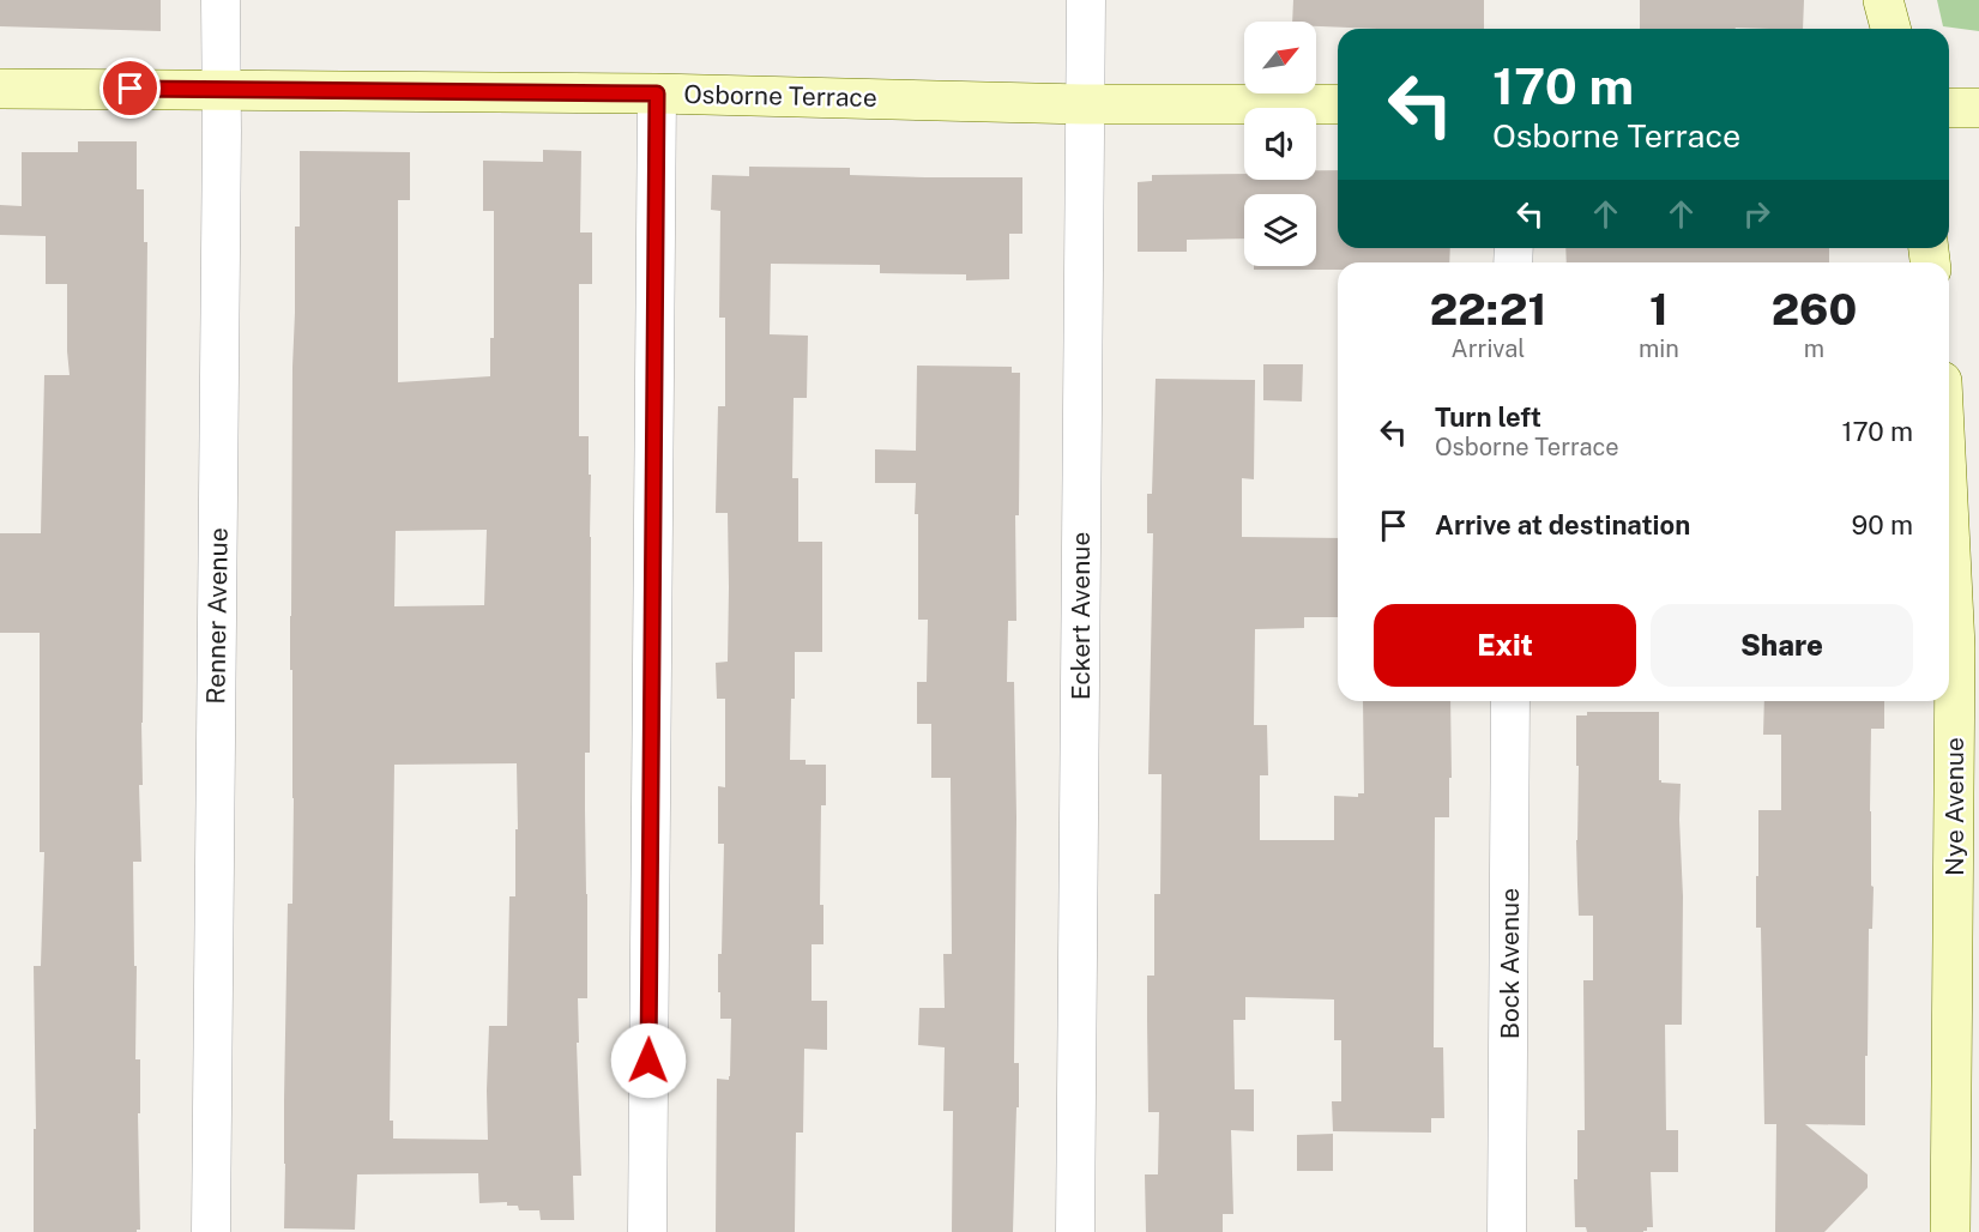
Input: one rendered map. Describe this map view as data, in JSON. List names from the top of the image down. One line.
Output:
{"streets":{"street":["Osborne Terrace","Renner Avenue","Eckert Avenue","Nye Avenue","Bock Avenue"]},"crossings":[["Osborne Terrace","Renner Avenue"],["Osborne Terrace","Eckert Avenue"]],"north":"top right","page":{"turn":["170 m","Osborne Terrace"],"eta":["22:21","Arrival","1","min","260","m"],"list":[{"name":"Turn left","note":"Osborne Terrace","value":"170 m"},{"name":"Arrive at destination","value":"90 m"}],"buttons":["Exit","Share"]}}
